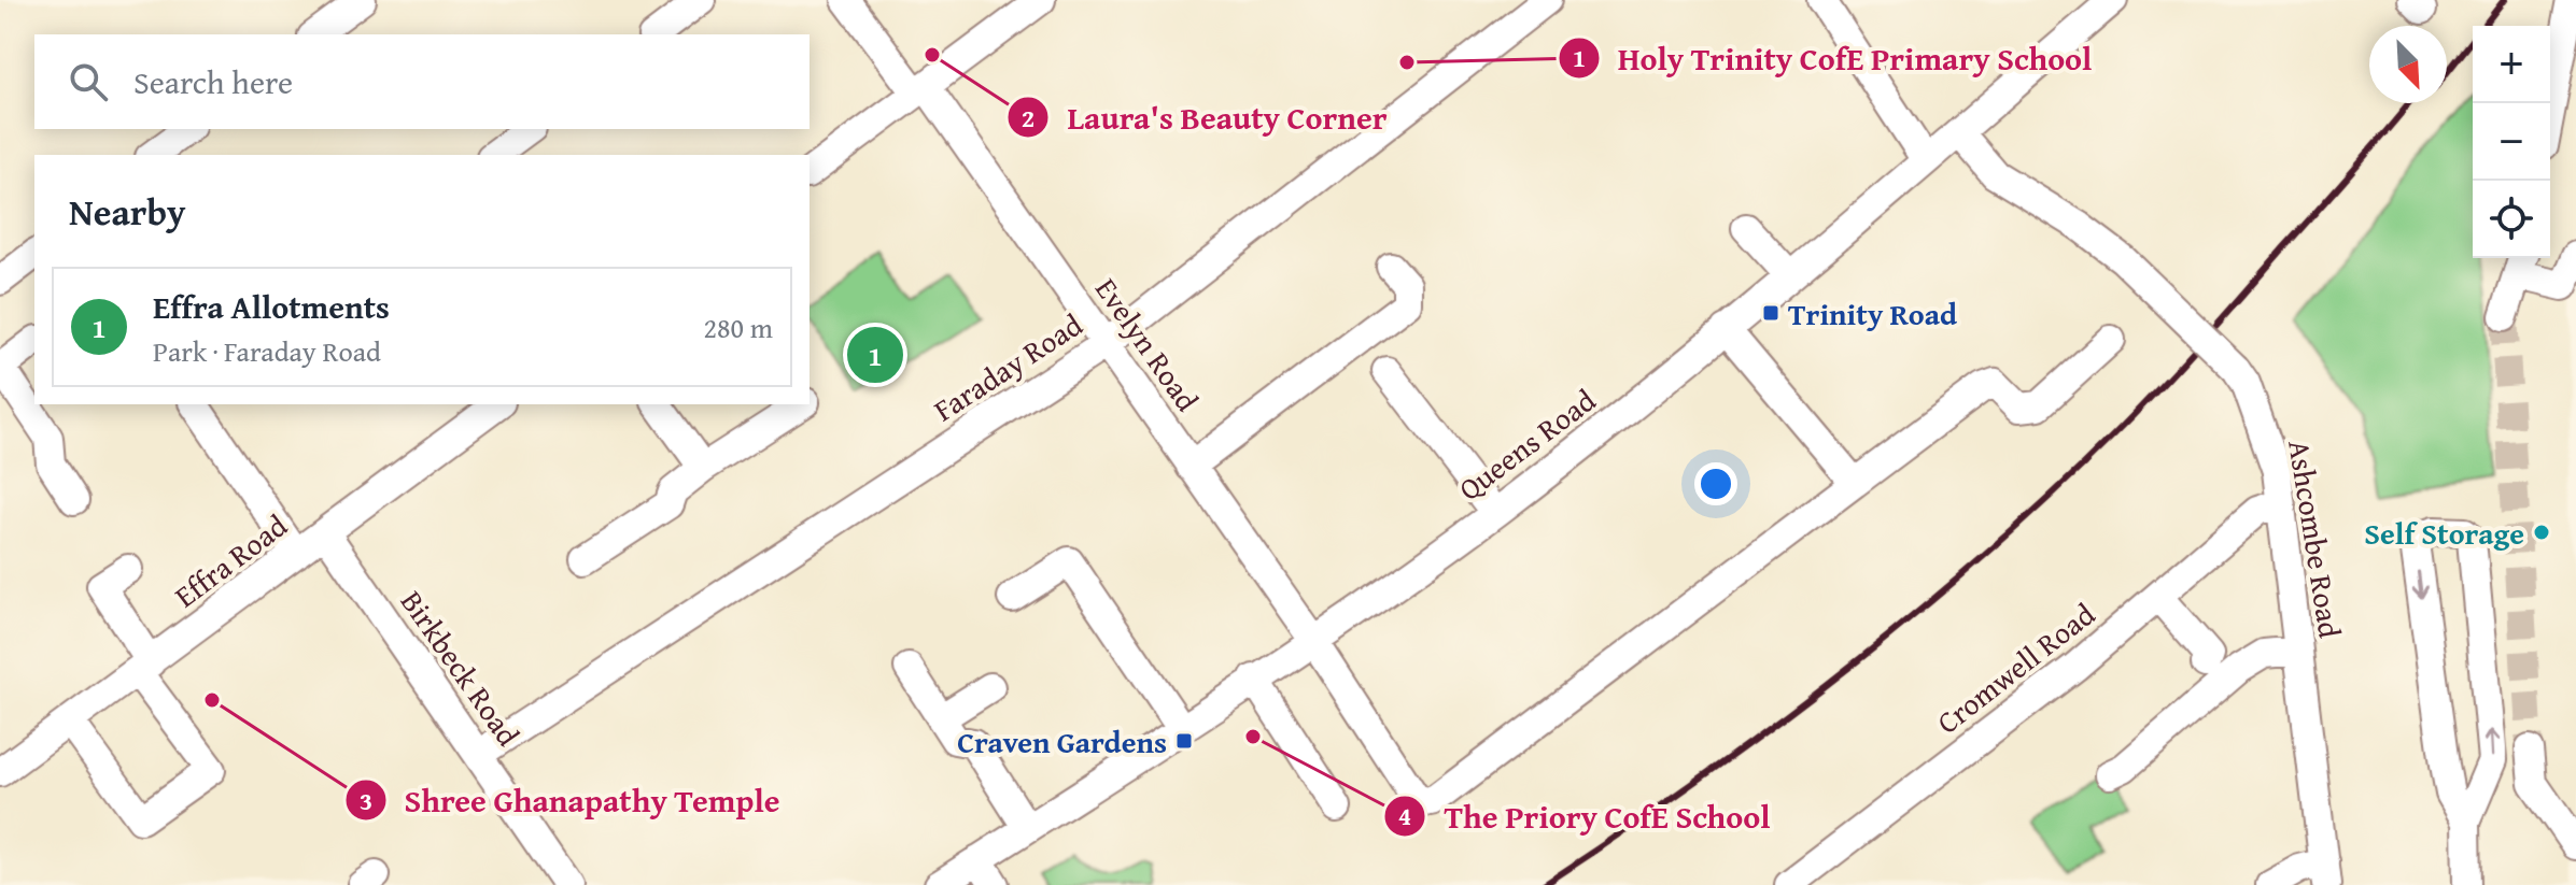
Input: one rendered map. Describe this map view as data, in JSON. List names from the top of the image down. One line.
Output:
{"streets":{"street":["Evelyn Road","Faraday Road","Queens Road","Ashcombe Road","Effra Road","Birkbeck Road","Cromwell Road"]},"crossings":[["Evelyn Road","Faraday Road"],["Evelyn Road","Queens Road"],["Faraday Road","Birkbeck Road"],["Queens Road","Ashcombe Road"],["Ashcombe Road","Cromwell Road"],["Effra Road","Birkbeck Road"]],"places":{"other":["Laura's Beauty Corner","Holy Trinity CofE Primary School","Self Storage","Shree Ghanapathy Temple","The Priory CofE School"],"transit":["Trinity Road","Craven Gardens"]},"north":"bottom right","page":{"map_buttons":["+","−"],"search":"Search here","heading":"Nearby","list":[{"mark":"1","name":"Effra Allotments","note":"Park · Faraday Road","value":"280 m"}],"pins":"1"}}
